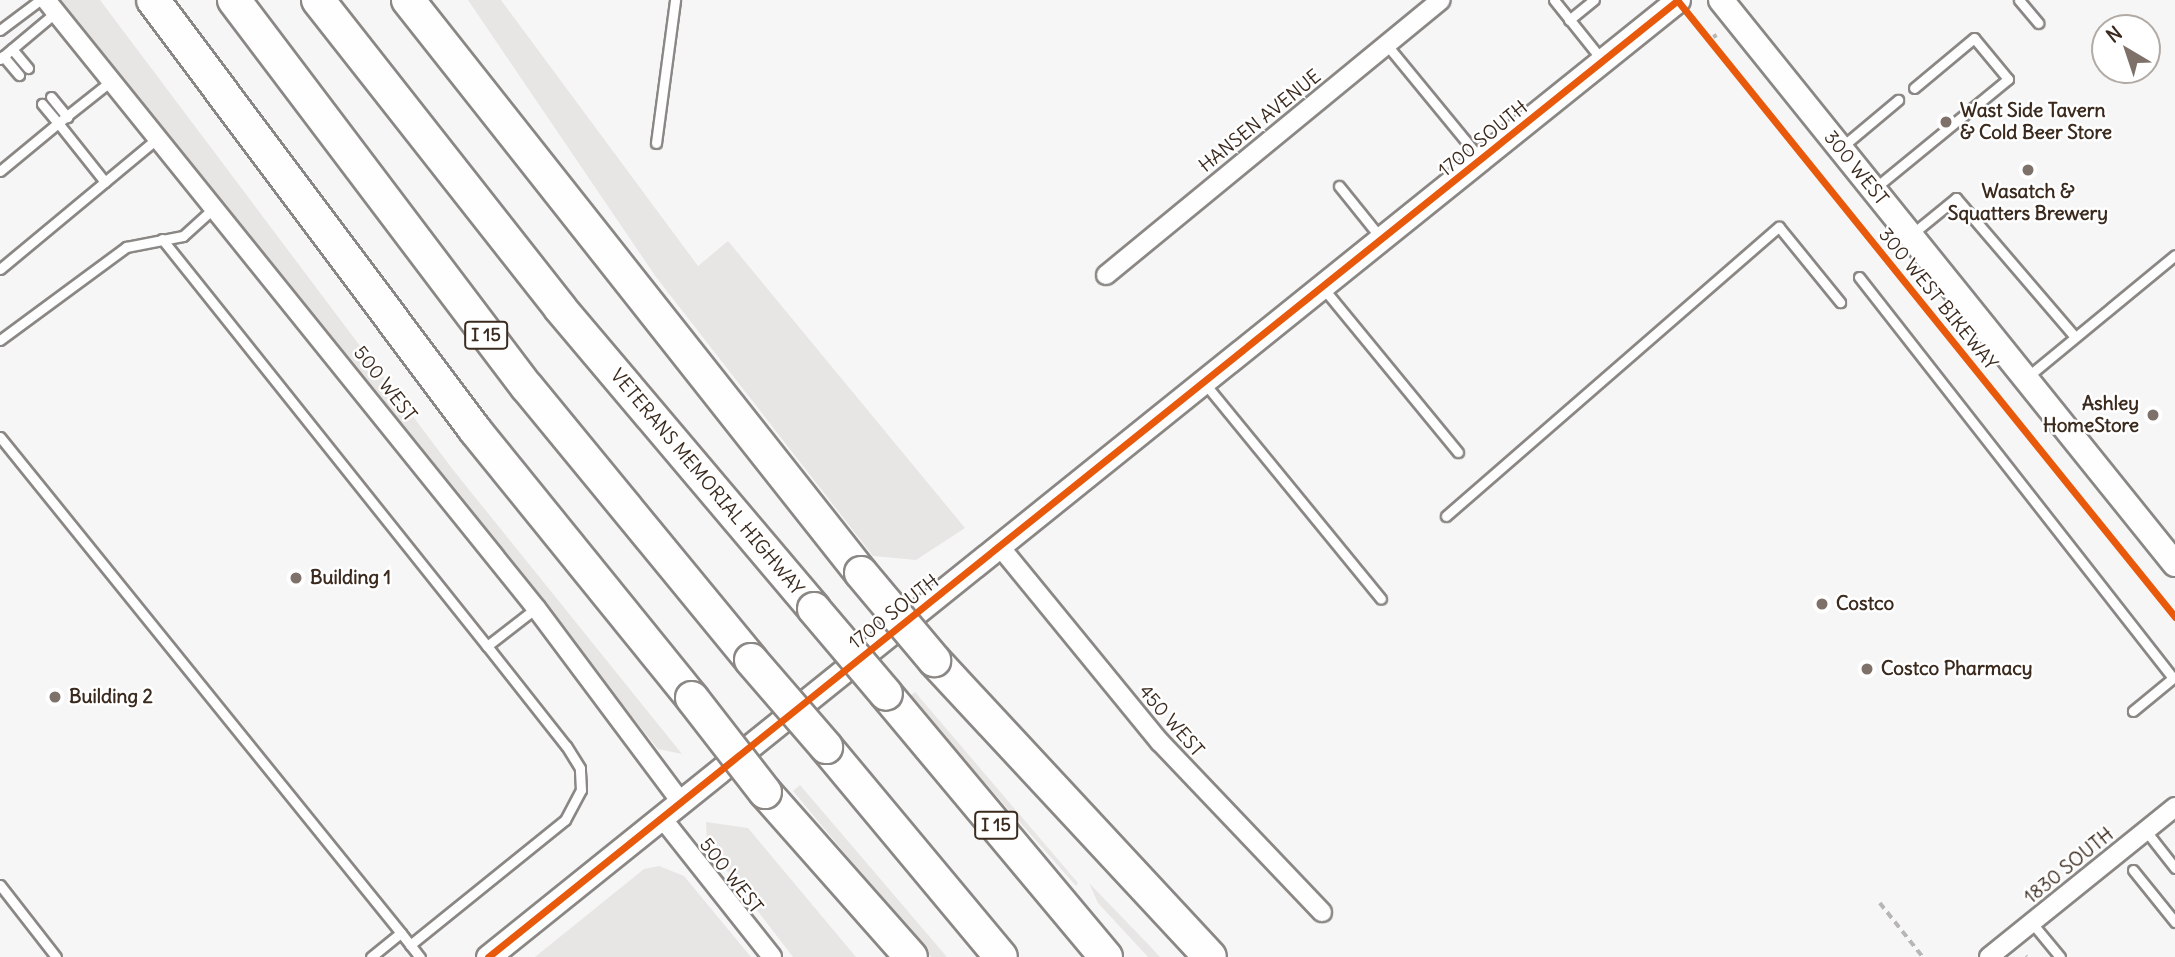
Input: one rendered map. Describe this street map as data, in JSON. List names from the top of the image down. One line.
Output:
{"streets":{"highway":["I 15","VETERANS MEMORIAL HIGHWAY"],"main road":["300 WEST"],"street":["HANSEN AVENUE","1700 SOUTH","500 WEST","450 WEST","1830 SOUTH"],"cycle path":["300 WEST BIKEWAY"]},"crossings":[["1700 SOUTH","500 WEST"],["1700 SOUTH","450 WEST"]],"places":["Wast Side Tavern & Cold Beer Store","Wasatch & Squatters Brewery","Ashley HomeStore","Building 1","Costco","Costco Pharmacy","Building 2"],"north":"top left"}
